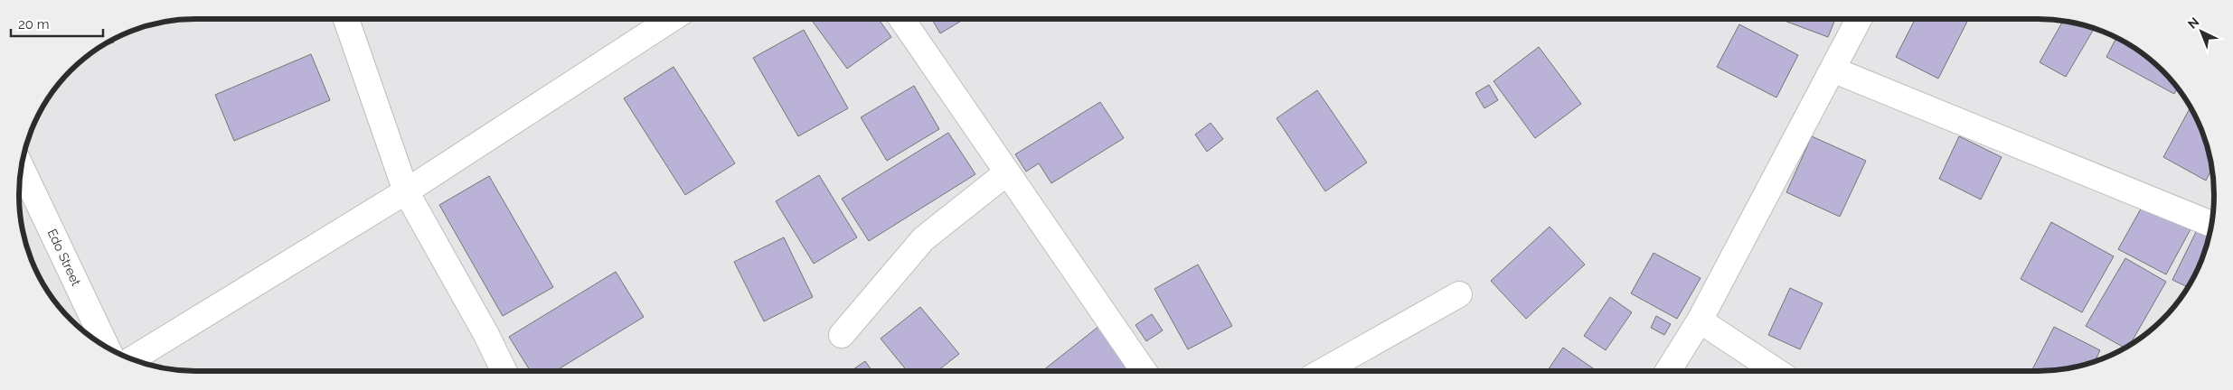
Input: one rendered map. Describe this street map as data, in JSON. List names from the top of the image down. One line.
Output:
{"streets":{"street":["Edo Street"]},"scale_bar":"20 m","north":"top left"}
